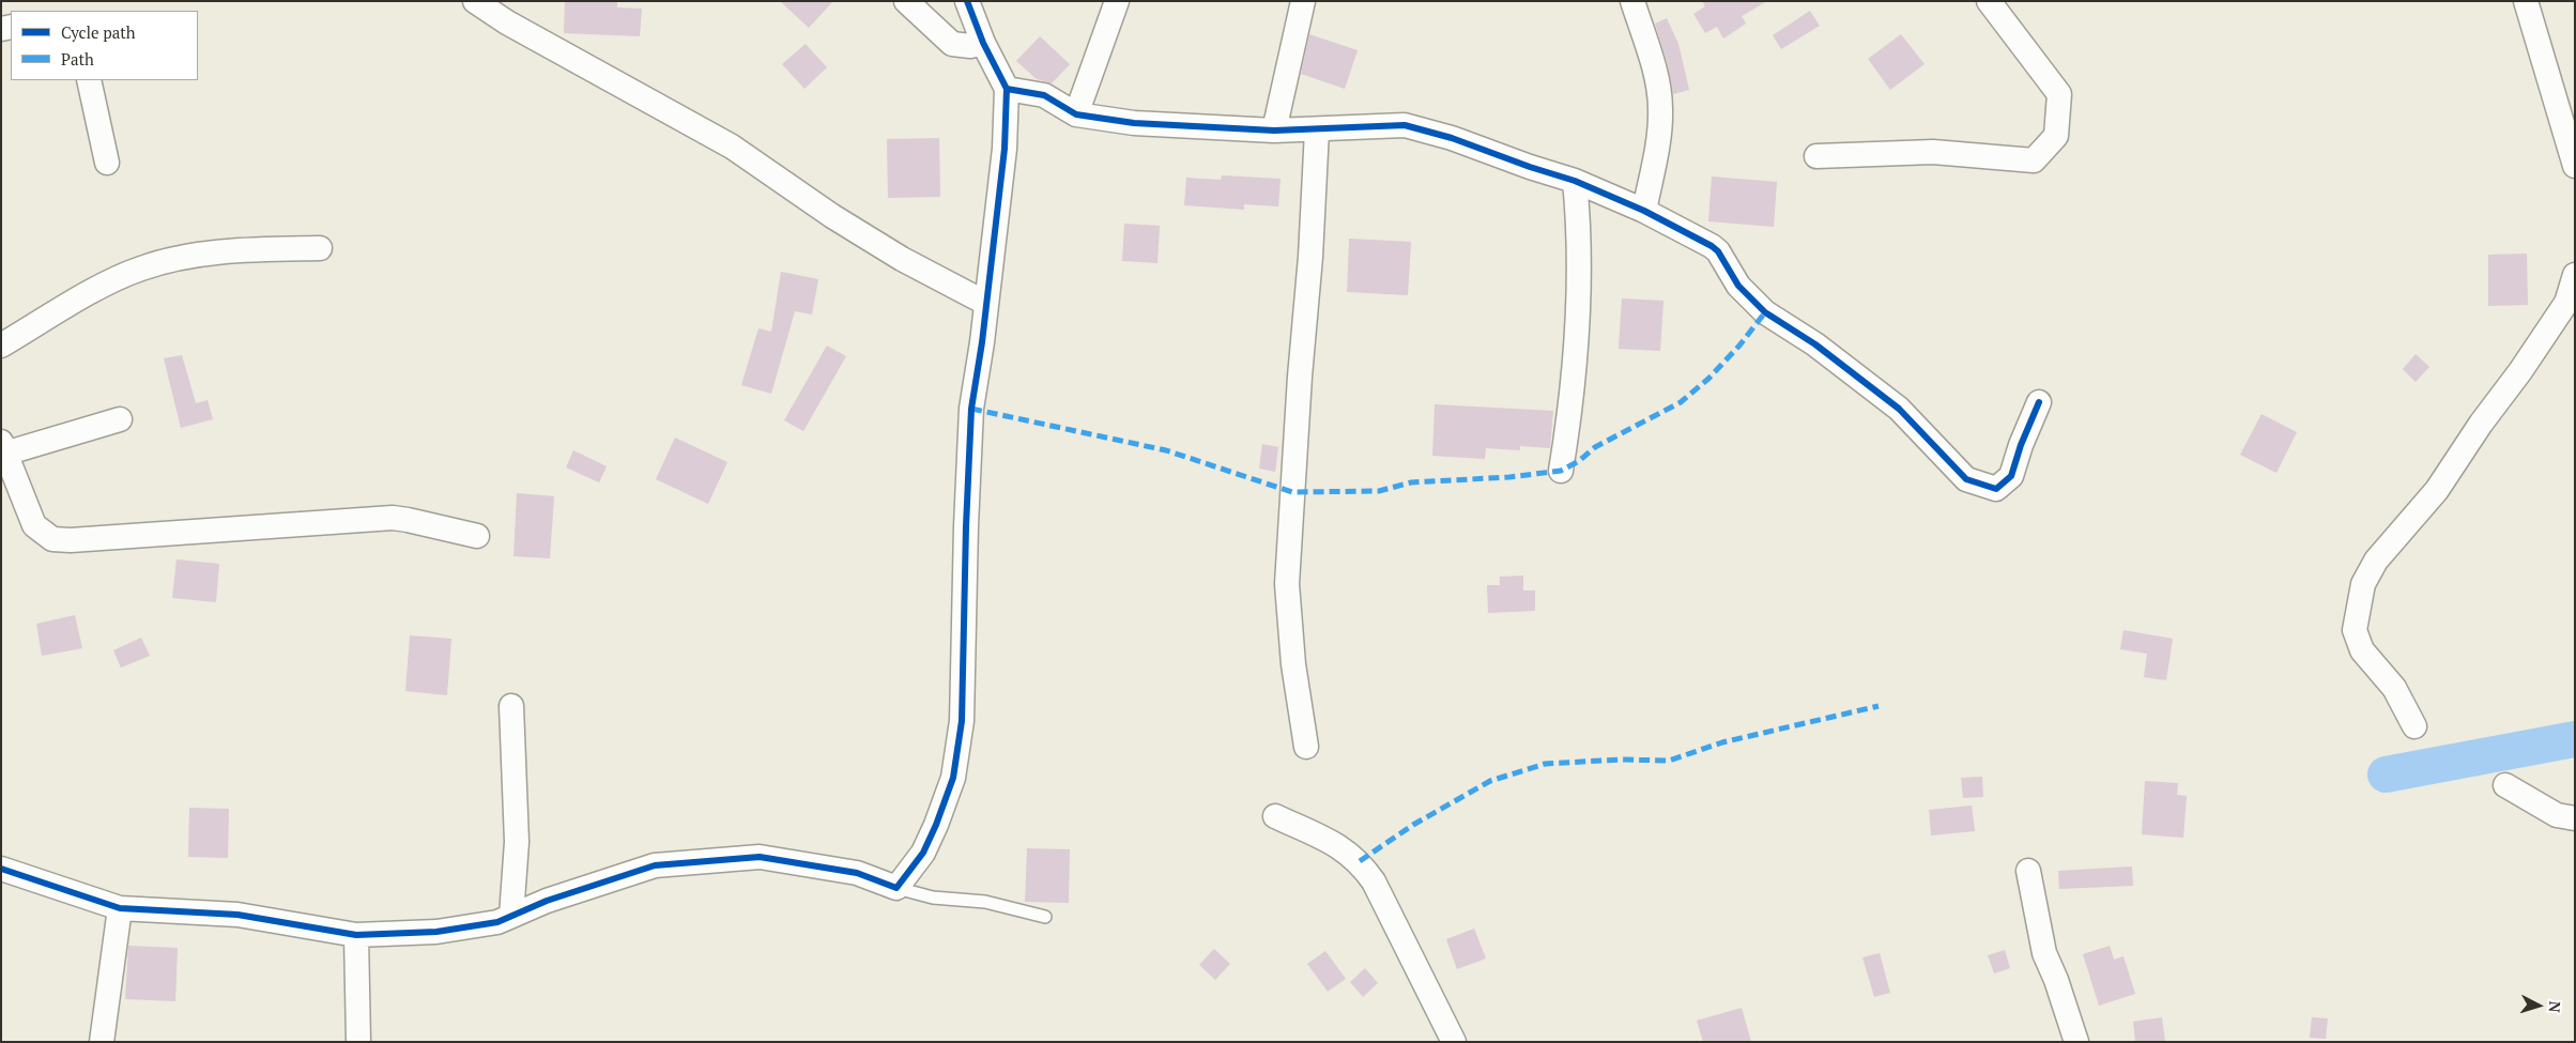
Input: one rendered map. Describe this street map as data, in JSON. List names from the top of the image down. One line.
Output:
{"legend":["Cycle path","Path"],"north":"right"}
